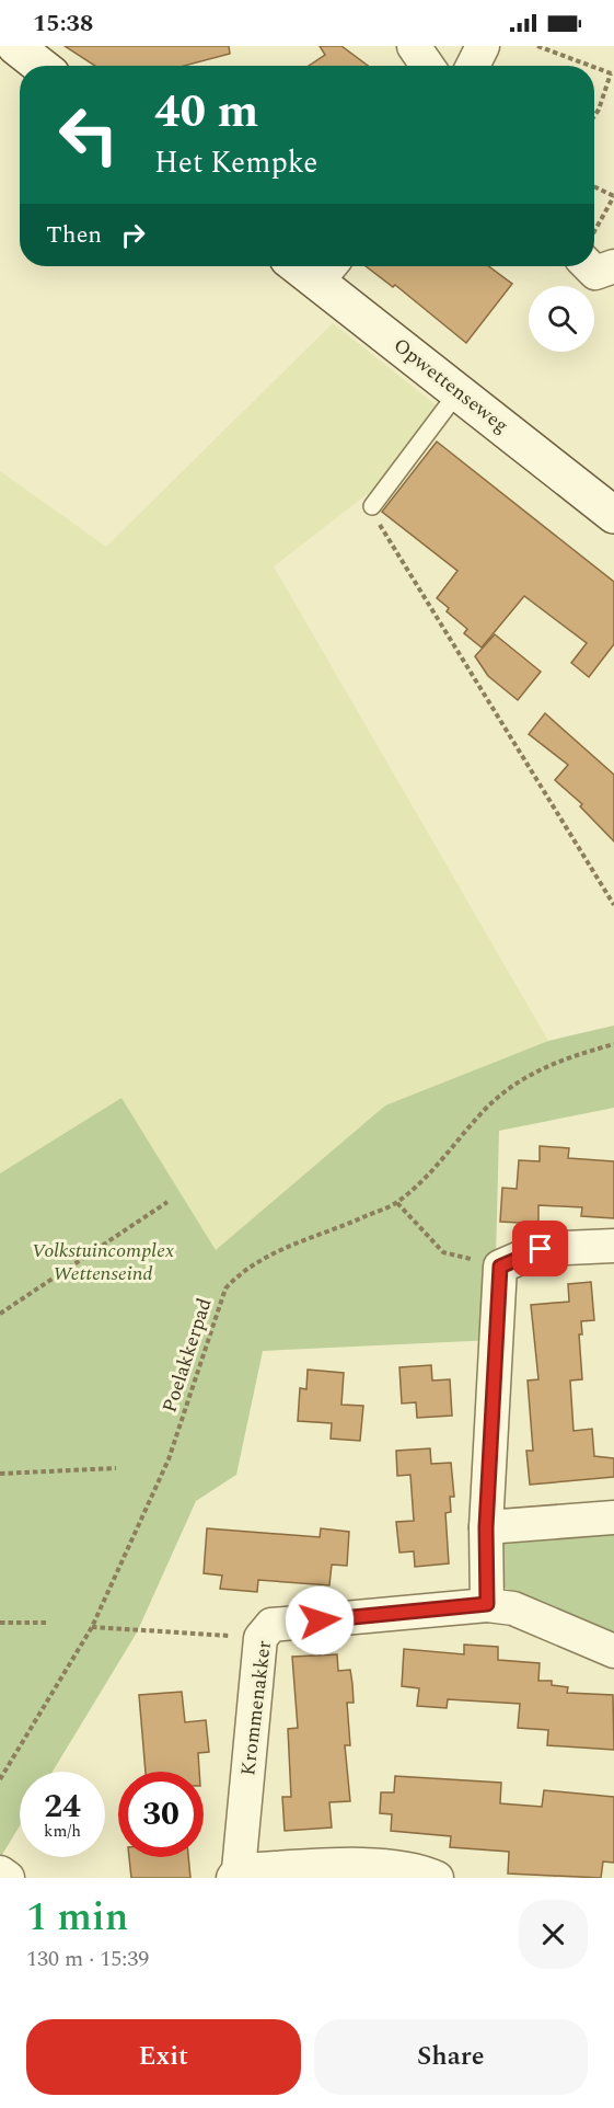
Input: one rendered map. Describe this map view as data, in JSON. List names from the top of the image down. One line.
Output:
{"streets":{"street":["Opwettenseweg","Krommenakker"],"path":["Poelakkerpad"]},"parks":["Volkstuincomplex Wettenseind"],"page":{"status":"15:38","turn":["40 m","Het Kempke"],"then":"Then","speed":"24 km/h","limit":"30","heading":["1 min","130 m · 15:39"],"buttons":["Exit","Share"]}}
